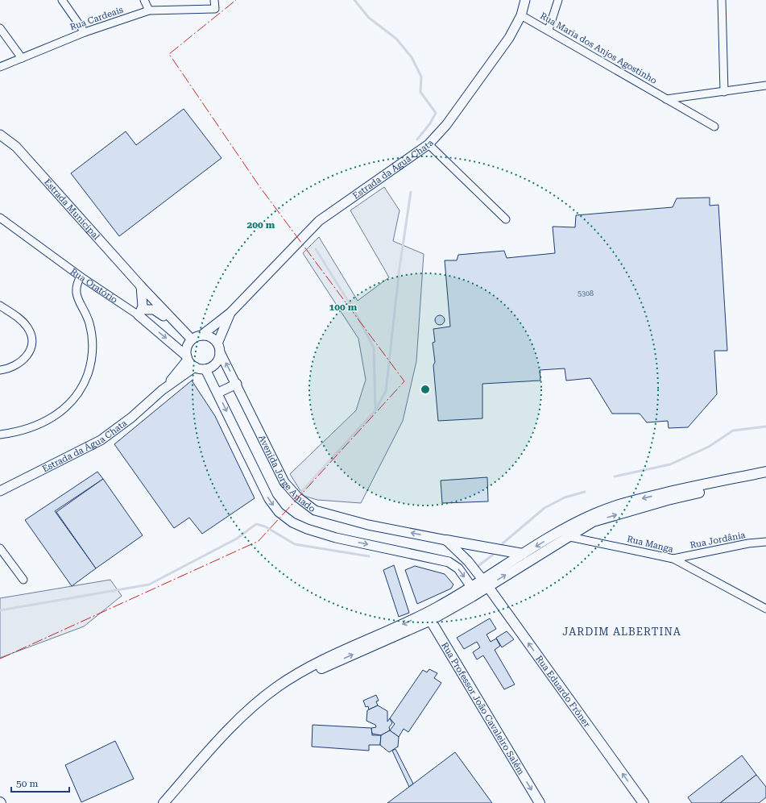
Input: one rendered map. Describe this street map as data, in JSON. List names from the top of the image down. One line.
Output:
{"streets":{"main road":["Rua Eduardo Frôner","Rua Professor João Cavaleiro Salém"],"street":["Rua Cardeais","Rua Maria dos Anjos Agostinho","Estrada da Água Chata","Estrada Municipal","Rua Oratório","Avenida Jorge Amado","Rua Jordânia","Rua Manga"]},"crossings":[["Rua Maria dos Anjos Agostinho","Estrada da Água Chata"],["Estrada da Água Chata","Estrada Municipal"],["Estrada da Água Chata","Rua Oratório"],["Estrada da Água Chata","Avenida Jorge Amado"],["Estrada Municipal","Rua Oratório"],["Estrada Municipal","Avenida Jorge Amado"],["Rua Oratório","Avenida Jorge Amado"],["Rua Jordânia","Rua Manga"]],"one_way":["Rua Eduardo Frôner","Rua Professor João Cavaleiro Salém"],"districts":["JARDIM ALBERTINA"],"house_numbers":["5308"],"scale_bar":"50 m","rings":["200 m","100 m"]}
